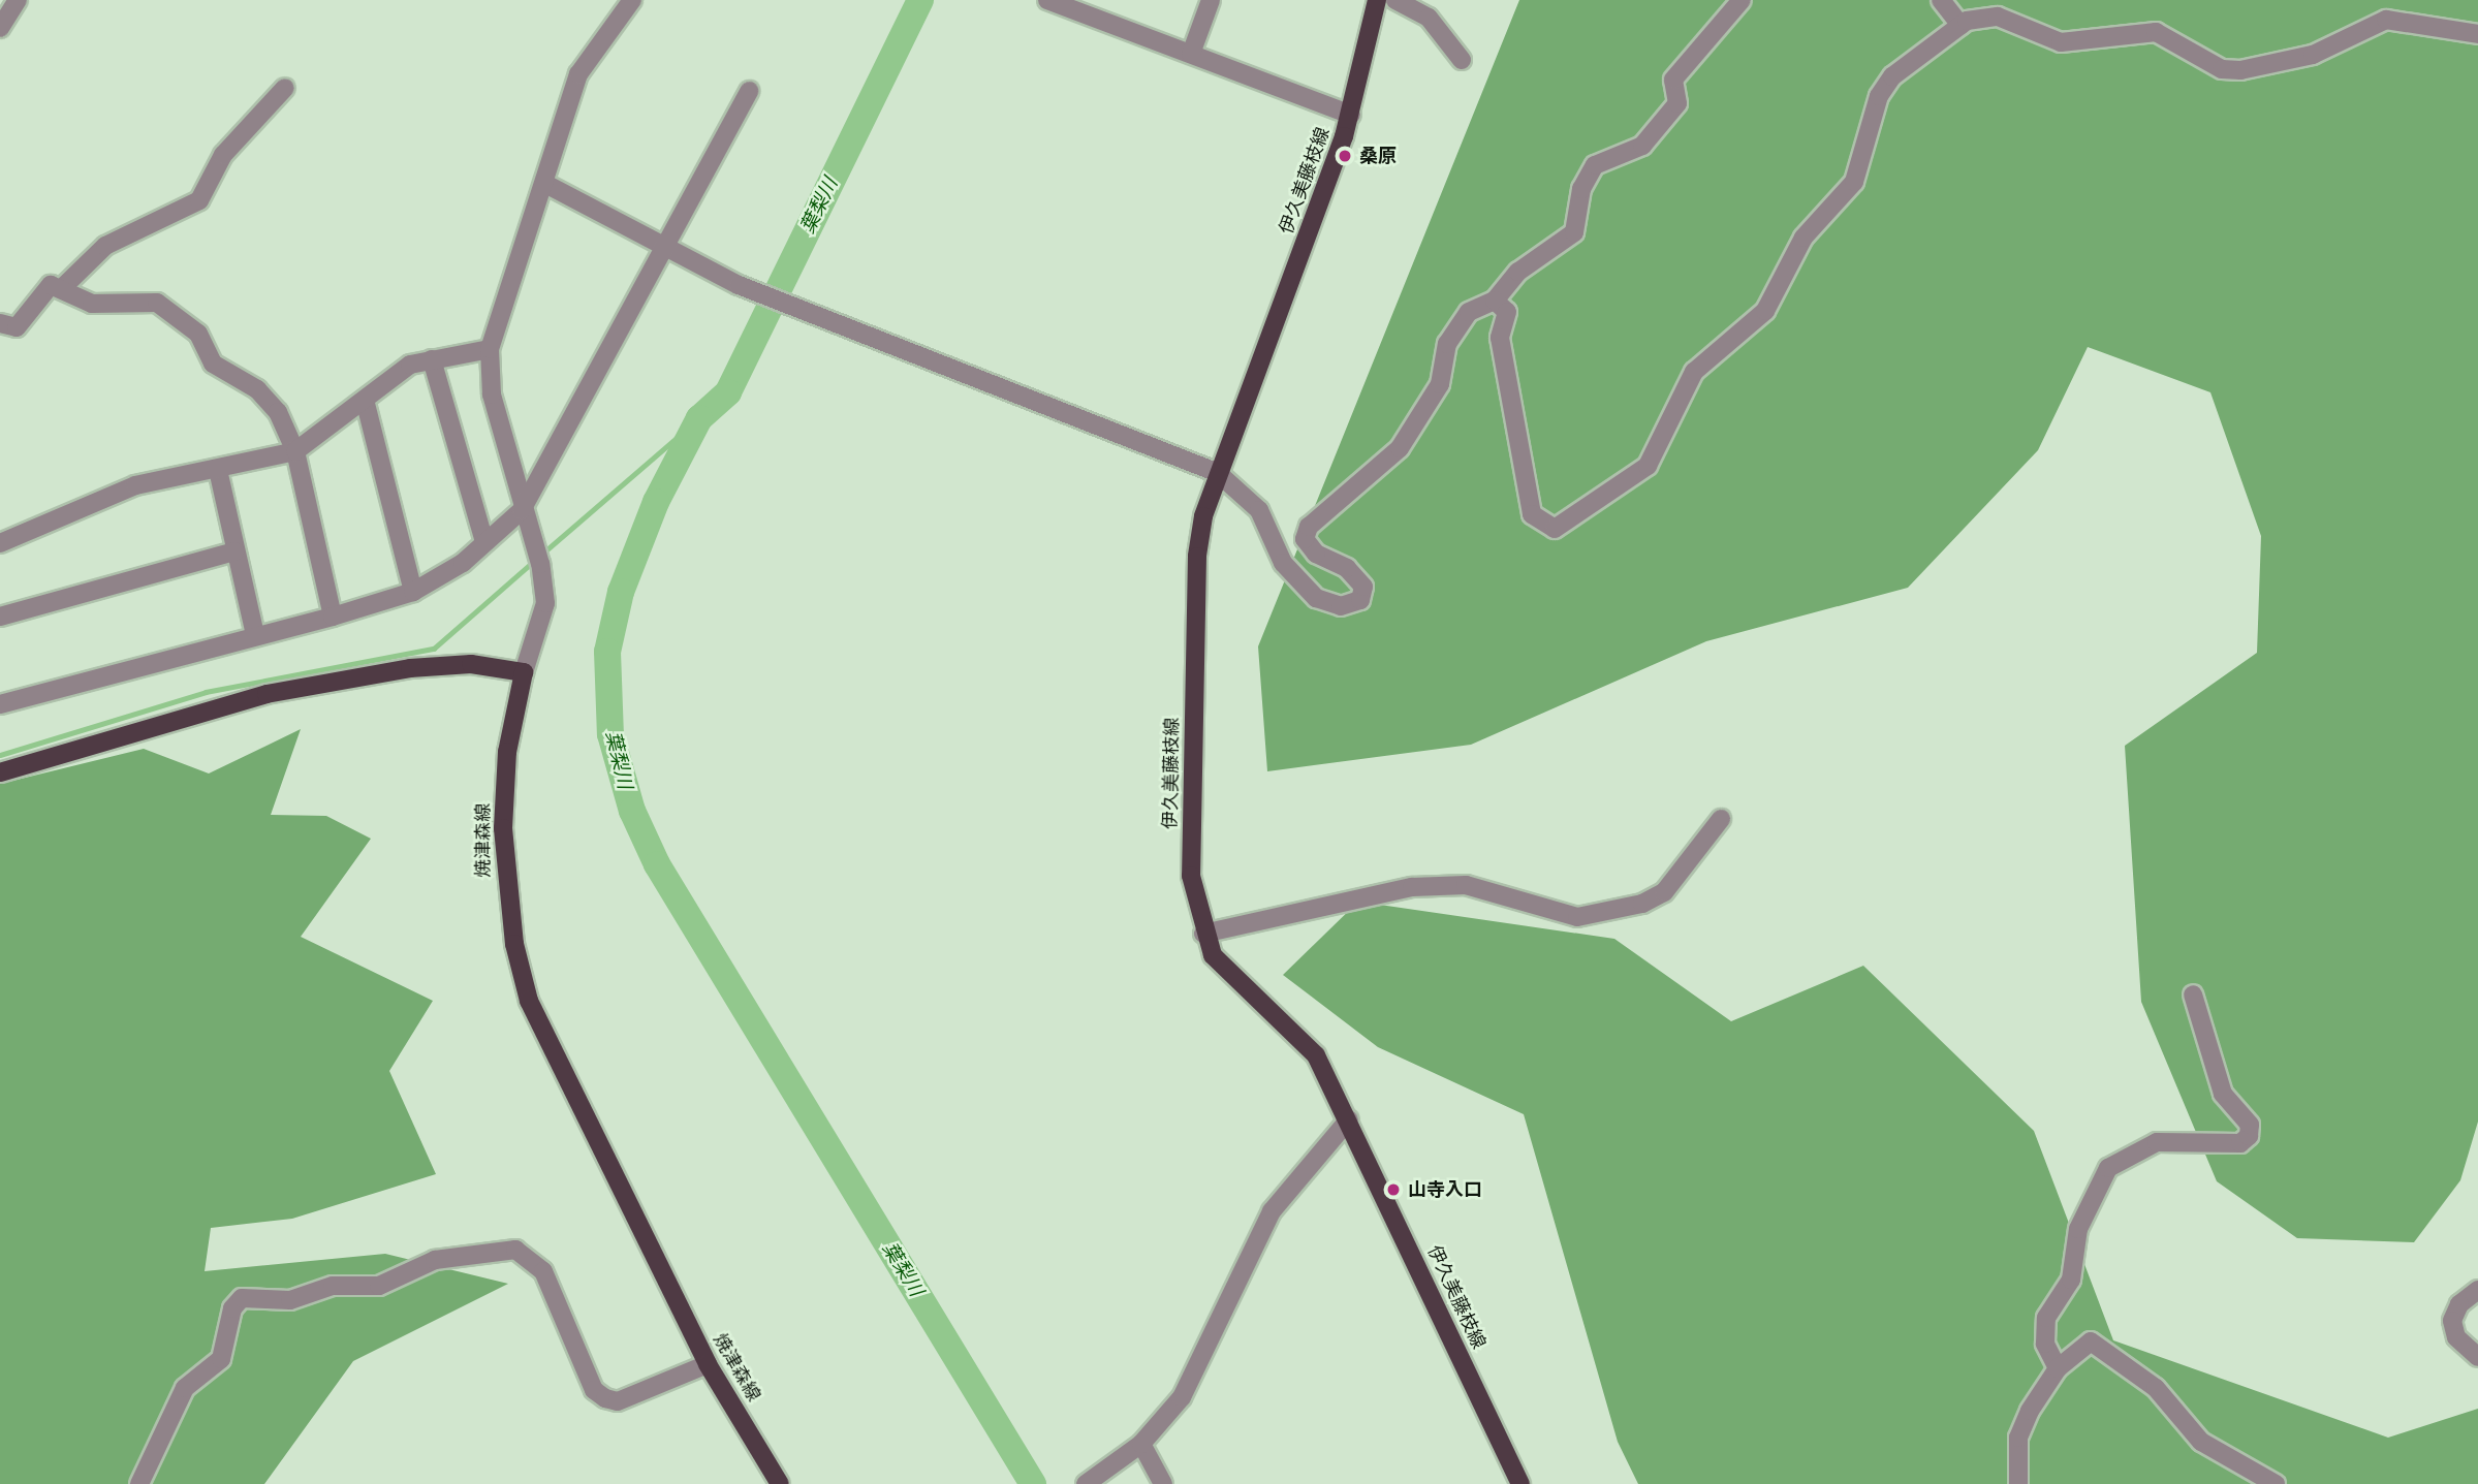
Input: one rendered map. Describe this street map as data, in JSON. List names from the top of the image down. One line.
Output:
{"streets":{"main road":["伊久美藤枝線","焼津森線"]},"water":["葉梨川"],"places":["桑原","山寺入口"]}
